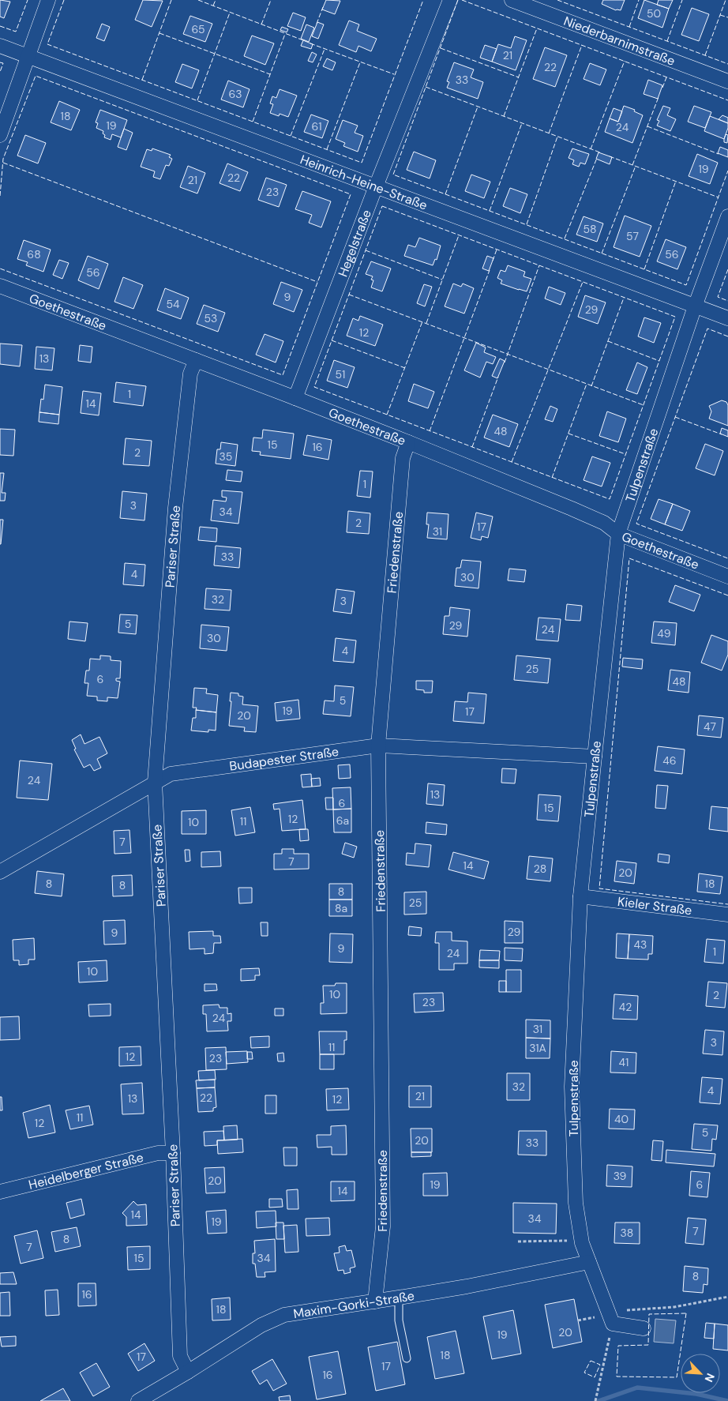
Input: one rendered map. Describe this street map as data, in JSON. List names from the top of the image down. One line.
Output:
{"streets":{"street":["Niederbarnimstraße","Heinrich-Heine-Straße","Hegelstraße","Goethestraße","Tulpenstraße","Pariser Straße","Friedenstraße","Budapester Straße","Kieler Straße","Heidelberger Straße","Maxim-Gorki-Straße"]},"crossings":[["Heinrich-Heine-Straße","Hegelstraße"],["Heinrich-Heine-Straße","Tulpenstraße"],["Hegelstraße","Goethestraße"],["Goethestraße","Tulpenstraße"],["Goethestraße","Pariser Straße"],["Goethestraße","Friedenstraße"],["Tulpenstraße","Budapester Straße"],["Tulpenstraße","Kieler Straße"],["Tulpenstraße","Maxim-Gorki-Straße"],["Pariser Straße","Budapester Straße"],["Pariser Straße","Heidelberger Straße"],["Pariser Straße","Maxim-Gorki-Straße"],["Friedenstraße","Budapester Straße"],["Friedenstraße","Maxim-Gorki-Straße"]],"house_numbers":["50","65","21","22","33","63","18","19","61","24","19","22","21","23","58","57","68","56","56","9","54","29","53","12","13","51","1","14","48","15","16","2","35","1","3","34","2","17","31","33","4","30","32","3","5","29","24","49","30","4","25","6","48","5","19","17","20","47","46","24","13","6","15","12","6a","11","10","7","7","14","28","20","8","18","8","8","25","8a","29","9","43","9","1","24","10","10","2","23","42","24","31","3","11","31A","12","23","41","32","4","21","22","13","12","11","40","12","5","20","33","39","20","19","6","14","14","34","19","7","38","8","7","15","34","8","16","18","20","19","18","17","17","16"],"north":"bottom right"}
